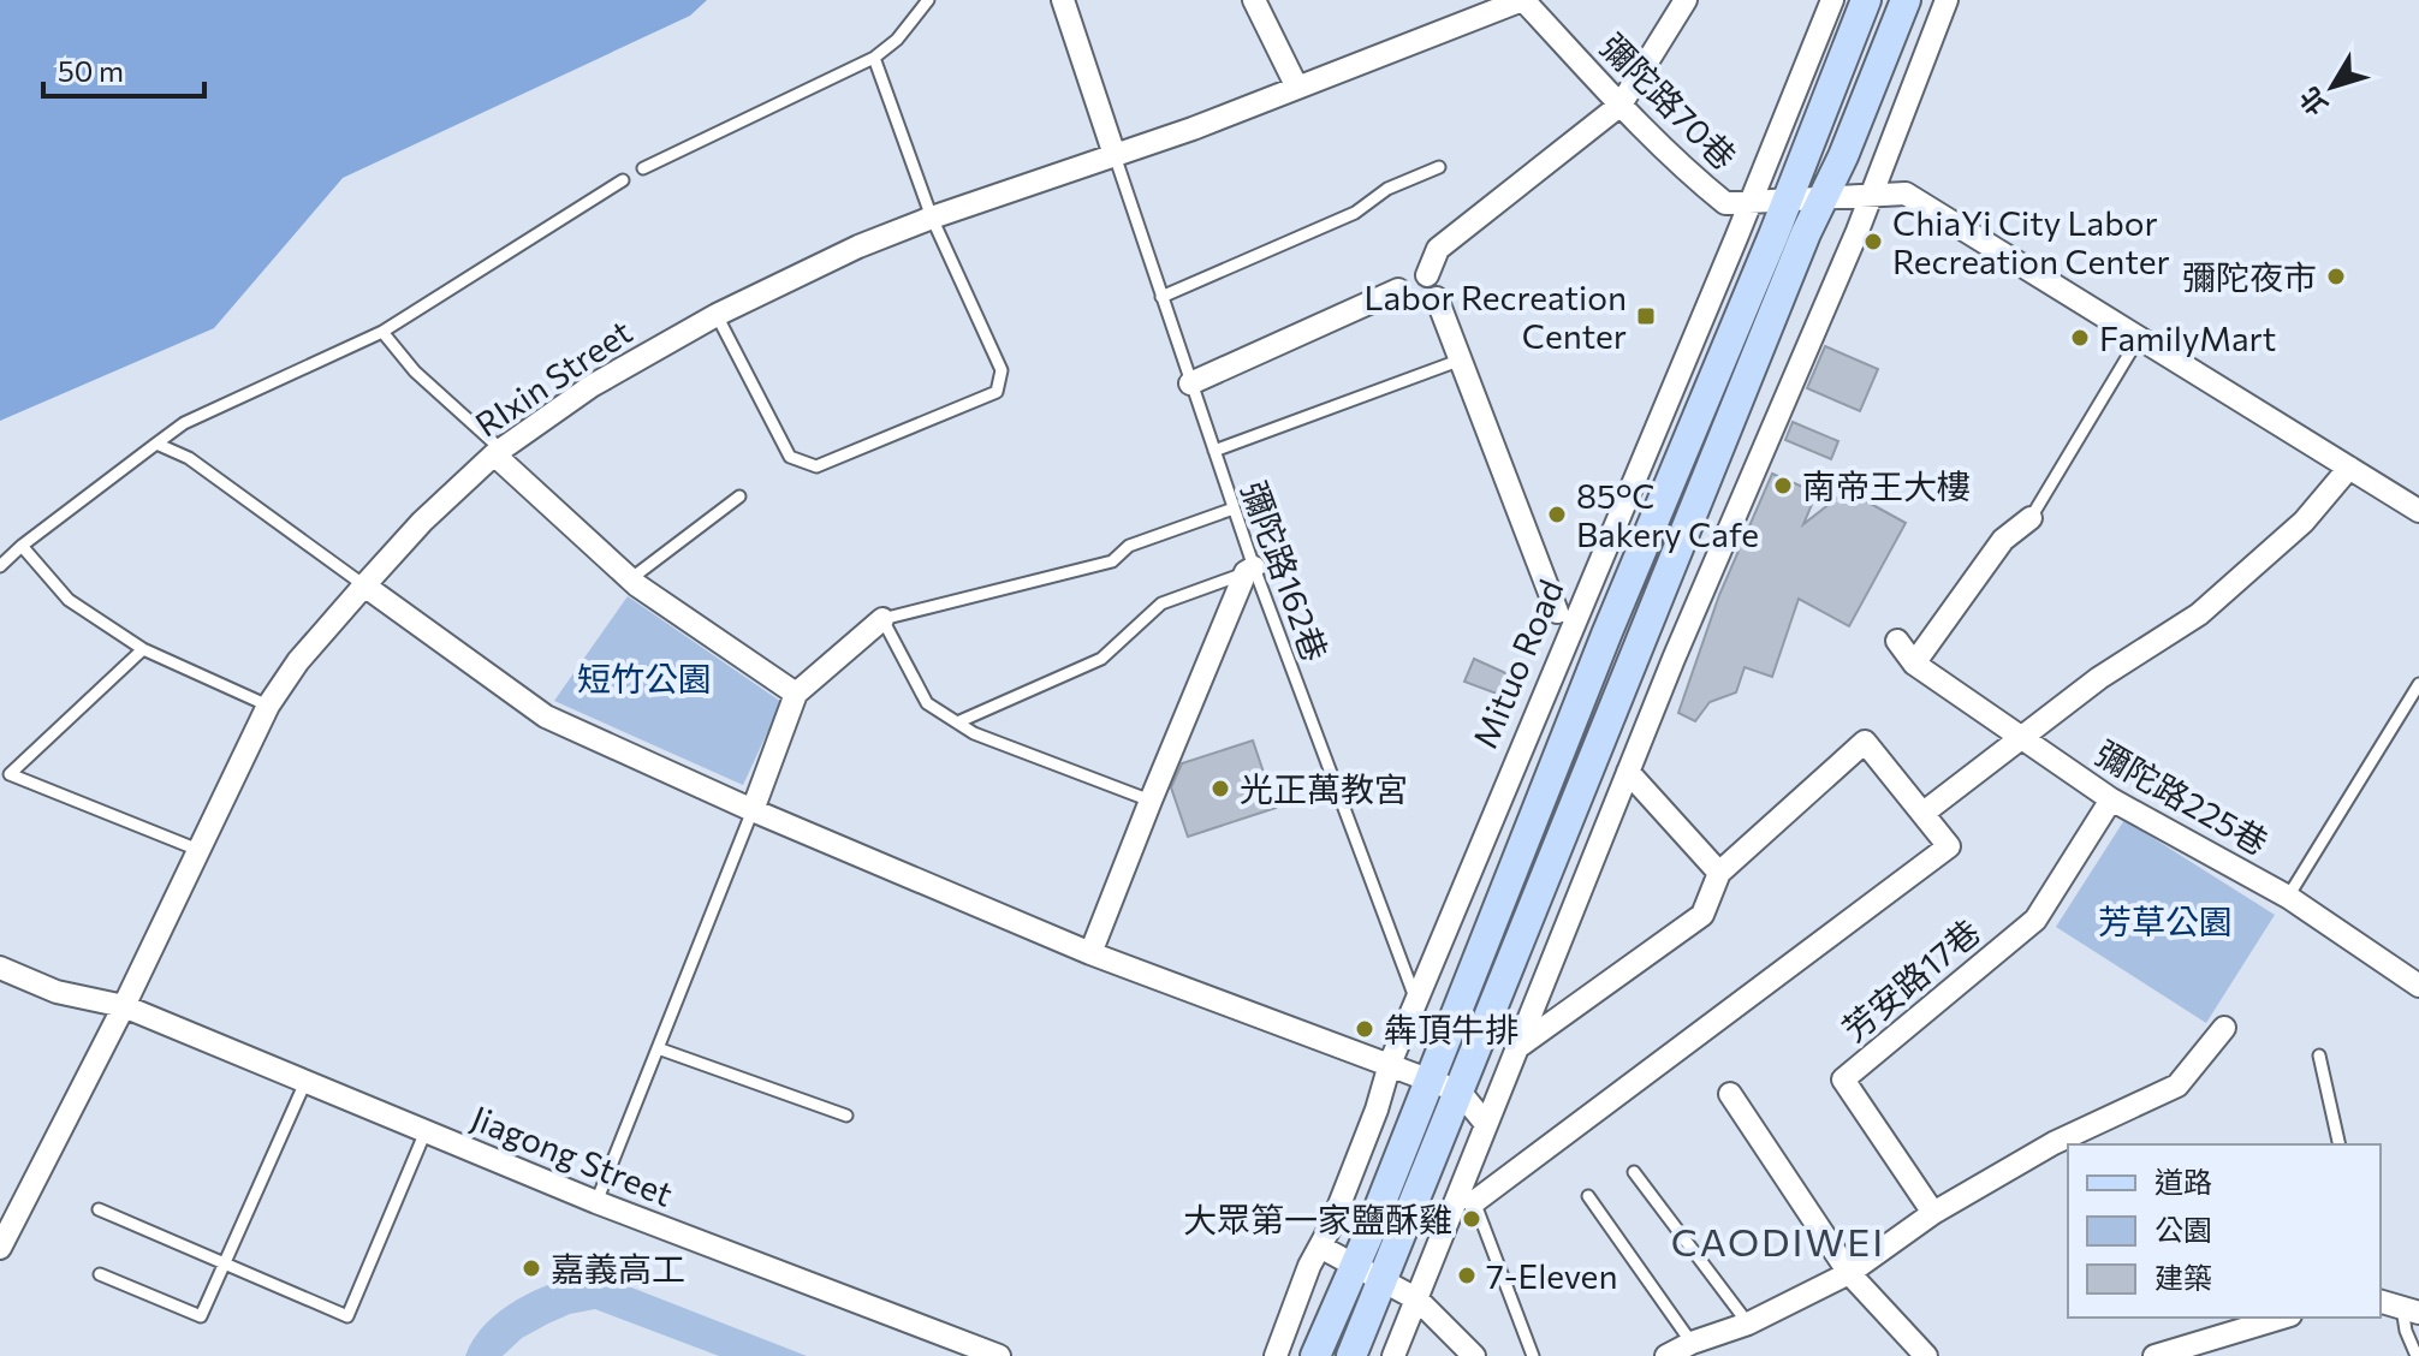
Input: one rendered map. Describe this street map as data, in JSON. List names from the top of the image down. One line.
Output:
{"streets":{"street":["彌陀路70巷","RIxin Street","Mituo Road","彌陀路225巷","芳安路17巷","Jiagong Street"],"lane":["彌陀路162巷"]},"crossings":[["彌陀路70巷","RIxin Street"],["彌陀路70巷","Mituo Road"],["RIxin Street","彌陀路162巷"],["RIxin Street","Jiagong Street"],["彌陀路162巷","Mituo Road"],["彌陀路225巷","芳安路17巷"]],"districts":["CAODIWEI"],"parks":["短竹公園","芳草公園"],"places":{"other":["ChiaYi City Labor Recreation Center","彌陀夜市","FamilyMart","南帝王大樓","85°C Bakery Cafe","光正萬教宮","犇頂牛排","大眾第一家鹽酥雞","嘉義高工","7-Eleven"],"transit":["Labor Recreation Center"]},"legend":["道路","公園","建築"],"scale_bar":"50 m","north":"bottom left"}
